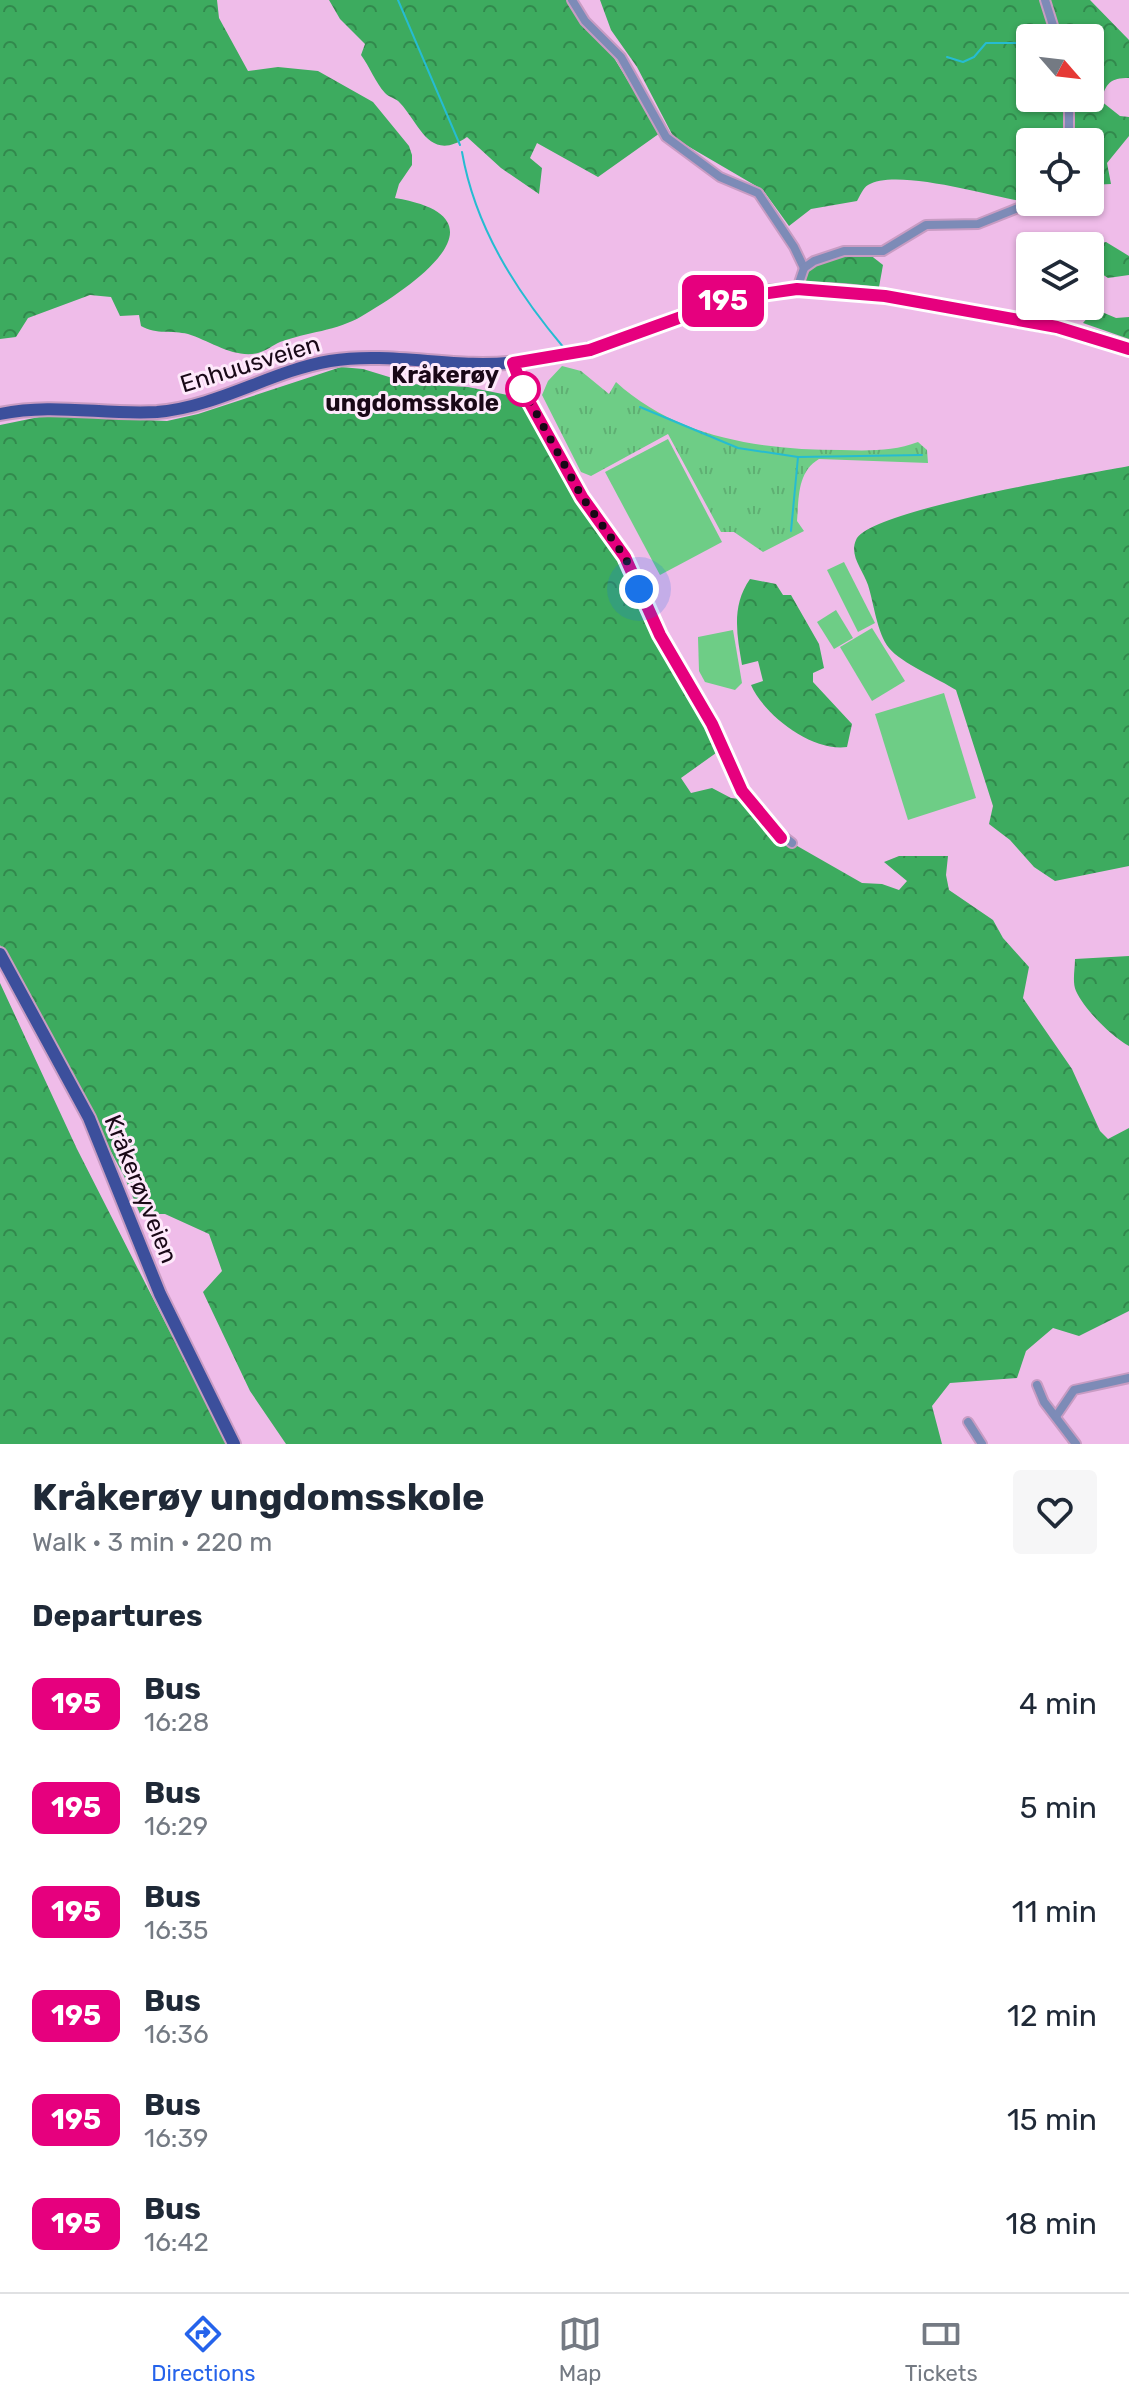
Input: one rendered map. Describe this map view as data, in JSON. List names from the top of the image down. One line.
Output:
{"streets":{"main road":["Enhuusveien","Kråkerøyveien"]},"places":["Kråkerøy ungdomsskole"],"lines":["bus line 195"],"north":"bottom right","page":{"on_map":"195","heading":[["Kråkerøy ungdomsskole","Walk · 3 min · 220 m"],"Departures"],"list":[{"mark":"195","name":"Bus","note":"16:28","value":"4 min"},{"mark":"195","name":"Bus","note":"16:29","value":"5 min"},{"mark":"195","name":"Bus","note":"16:35","value":"11 min"},{"mark":"195","name":"Bus","note":"16:36","value":"12 min"},{"mark":"195","name":"Bus","note":"16:39","value":"15 min"},{"mark":"195","name":"Bus","note":"16:42","value":"18 min"}],"tabs":["Directions","Map","Tickets"]}}
